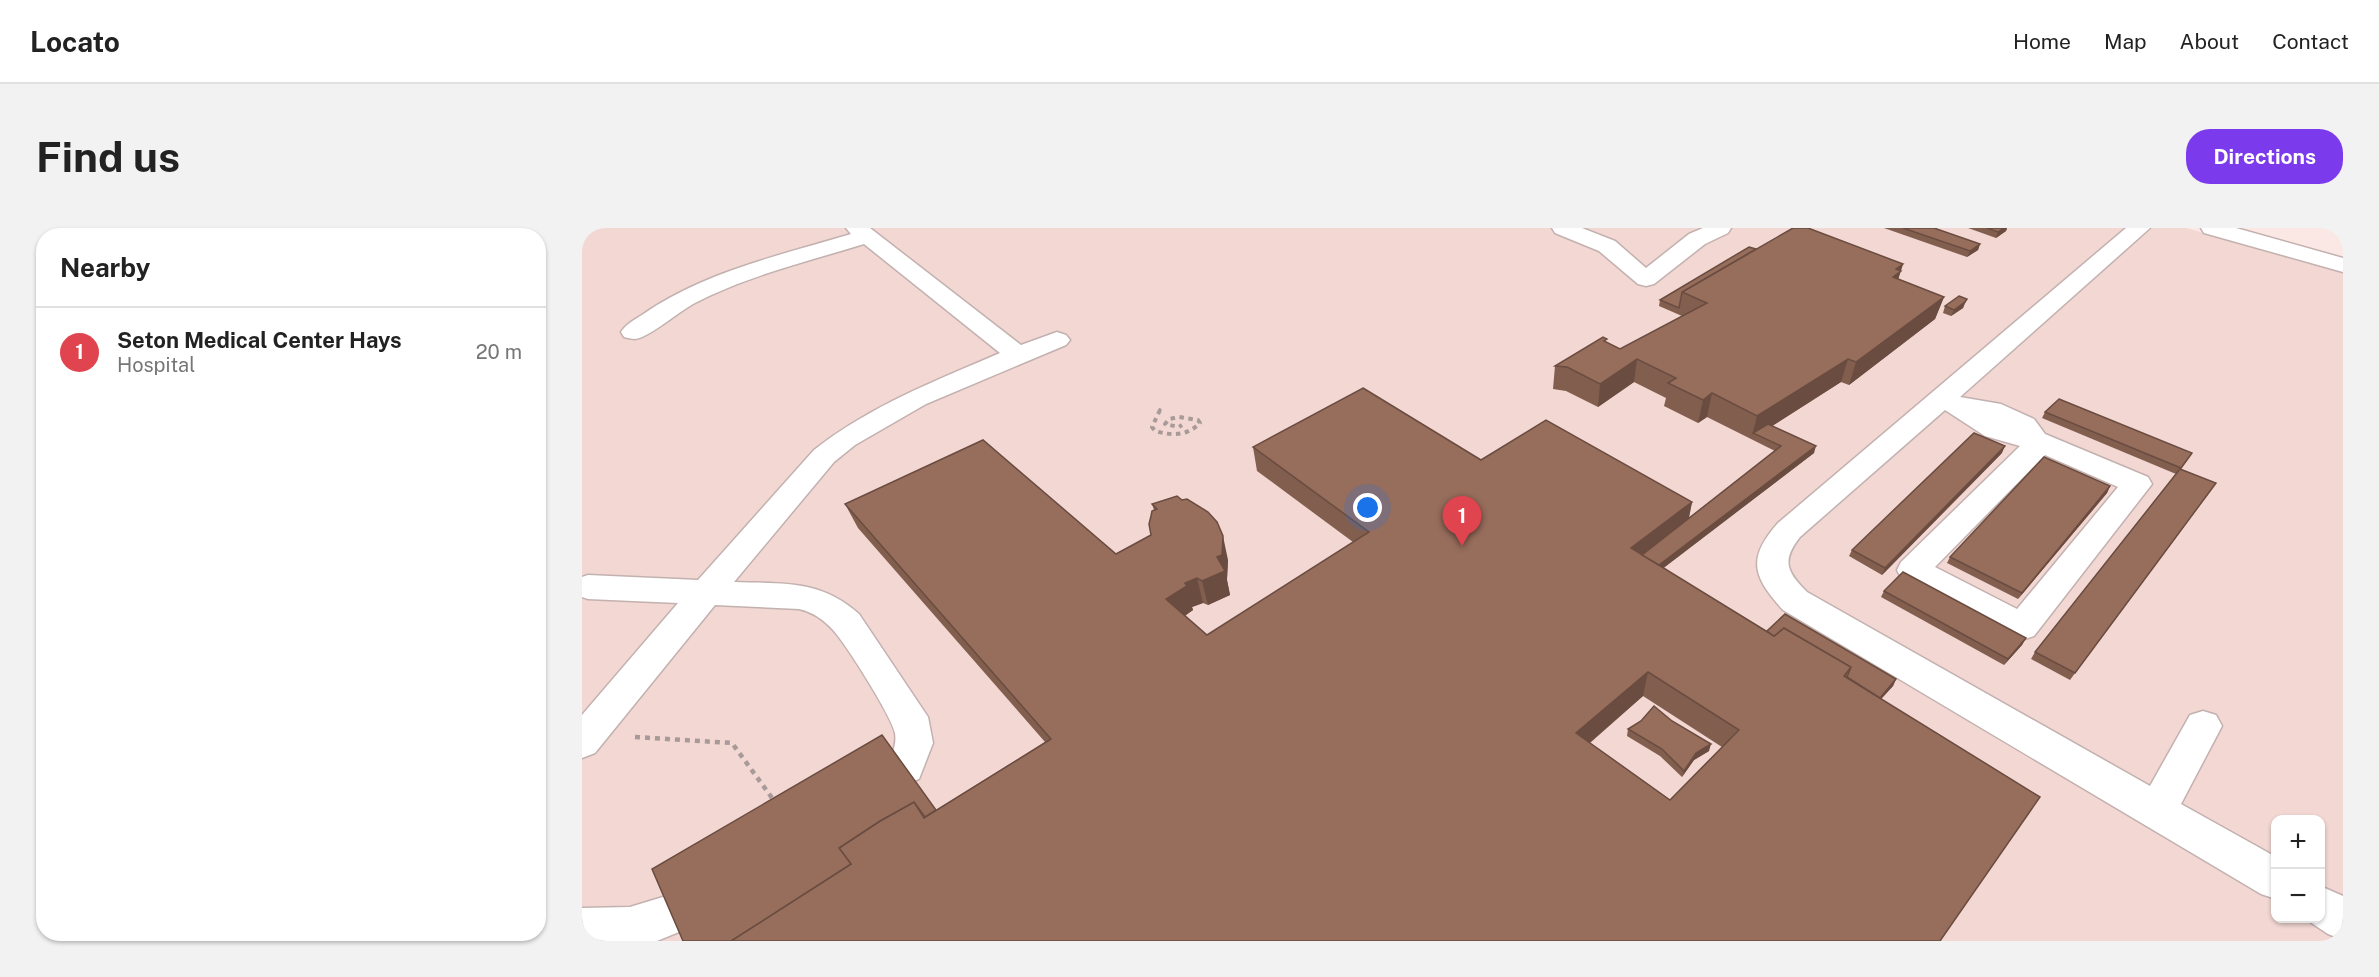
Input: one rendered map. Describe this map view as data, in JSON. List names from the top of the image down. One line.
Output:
{"page":{"header":"Locato","nav":["Home","Map","About","Contact"],"buttons":"Directions","title":"Find us","heading":"Nearby","list":[{"mark":"1","name":"Seton Medical Center Hays","note":"Hospital","value":"20 m"}],"pins":"1","map_buttons":["+","−"]}}
